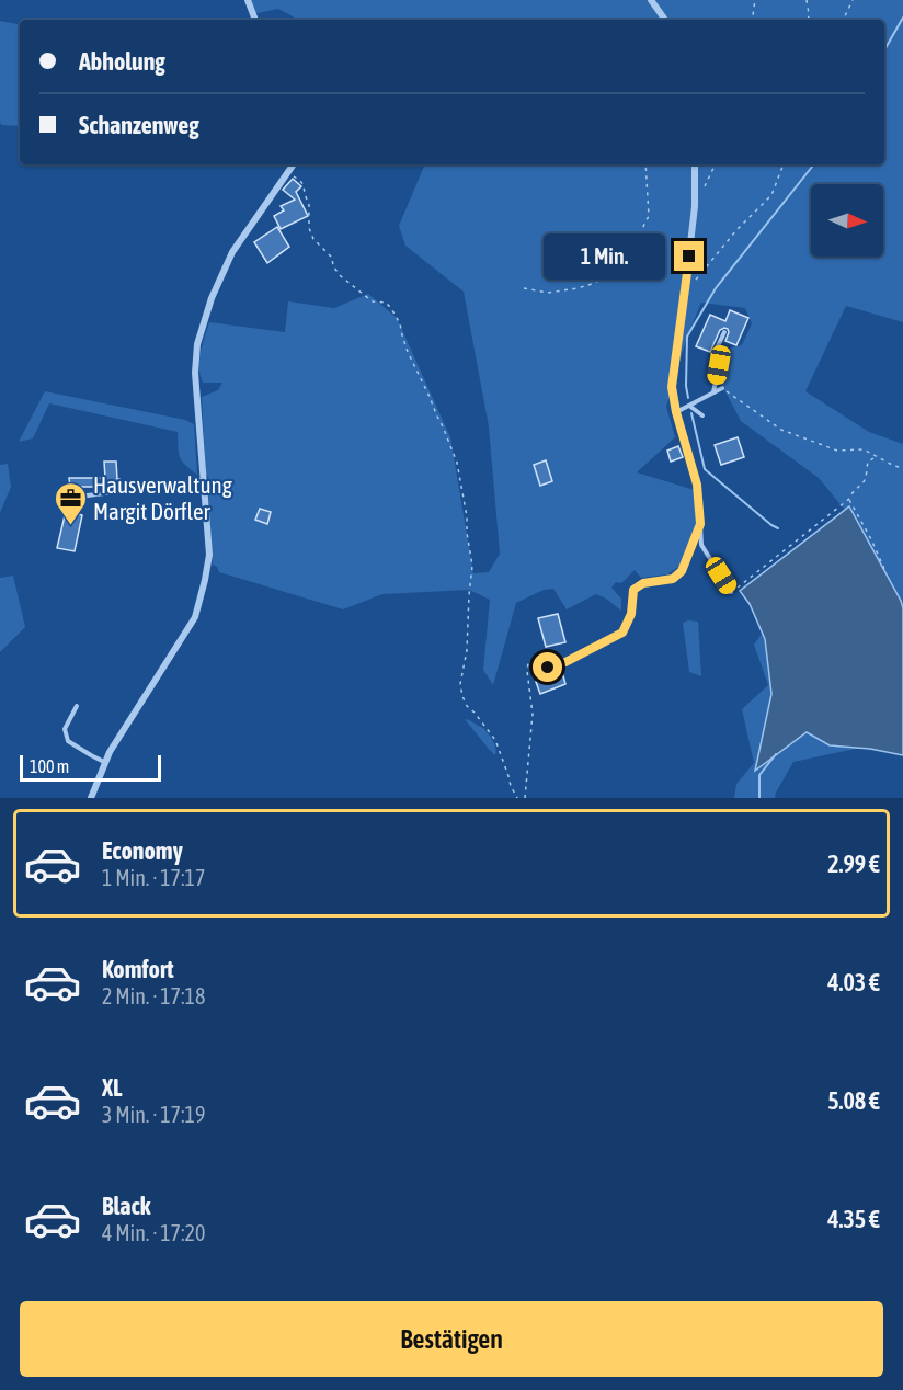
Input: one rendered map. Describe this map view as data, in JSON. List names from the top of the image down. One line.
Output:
{"places":{"office":["Hausverwaltung Margit Dörfler"]},"scale_bar":"100 m","north":"right","page":{"banner":["Abholung","Schanzenweg"],"bubble":"1 Min.","scale":"100 m","list":[{"name":"Economy","note":"1 Min. · 17:17","value":"2.99 €"},{"name":"Komfort","note":"2 Min. · 17:18","value":"4.03 €"},{"name":"XL","note":"3 Min. · 17:19","value":"5.08 €"},{"name":"Black","note":"4 Min. · 17:20","value":"4.35 €"}],"buttons":"Bestätigen"}}
